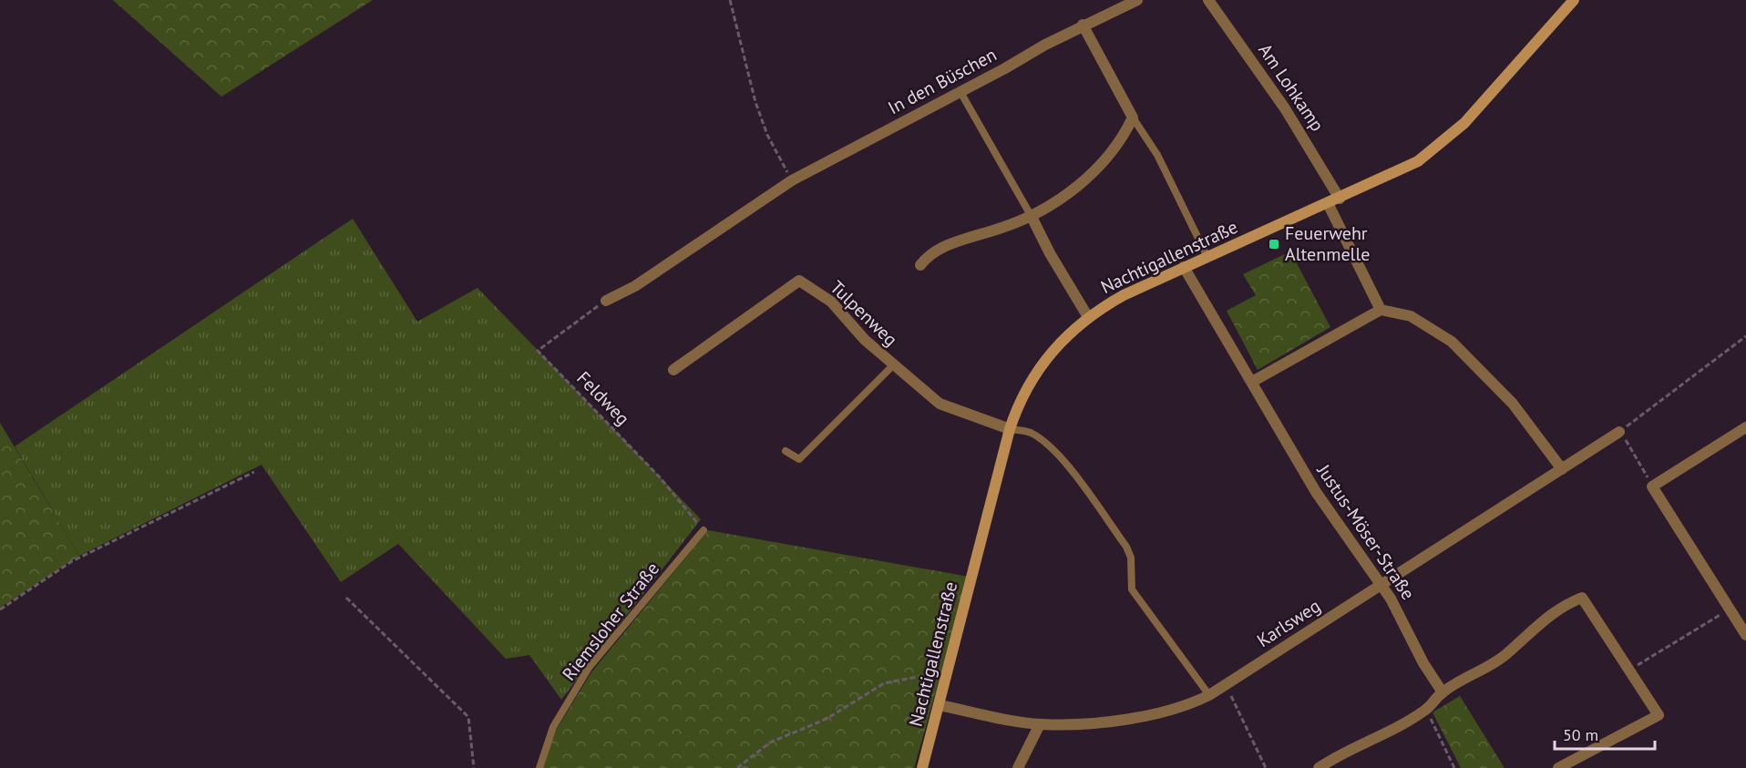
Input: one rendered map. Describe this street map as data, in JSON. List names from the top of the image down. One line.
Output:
{"streets":{"street":["In den Büschen","Am Lohkamp","Nachtigallenstraße","Tulpenweg","Justus-Möser-Straße","Karlsweg"],"lane":["Riemsloher Straße"],"path":["Feldweg"]},"crossings":[["In den Büschen","Feldweg"],["Am Lohkamp","Nachtigallenstraße"],["Nachtigallenstraße","Tulpenweg"],["Nachtigallenstraße","Justus-Möser-Straße"],["Nachtigallenstraße","Karlsweg"],["Feldweg","Riemsloher Straße"],["Justus-Möser-Straße","Karlsweg"]],"places":{"transit":["Feuerwehr Altenmelle"]},"scale_bar":"50 m"}
